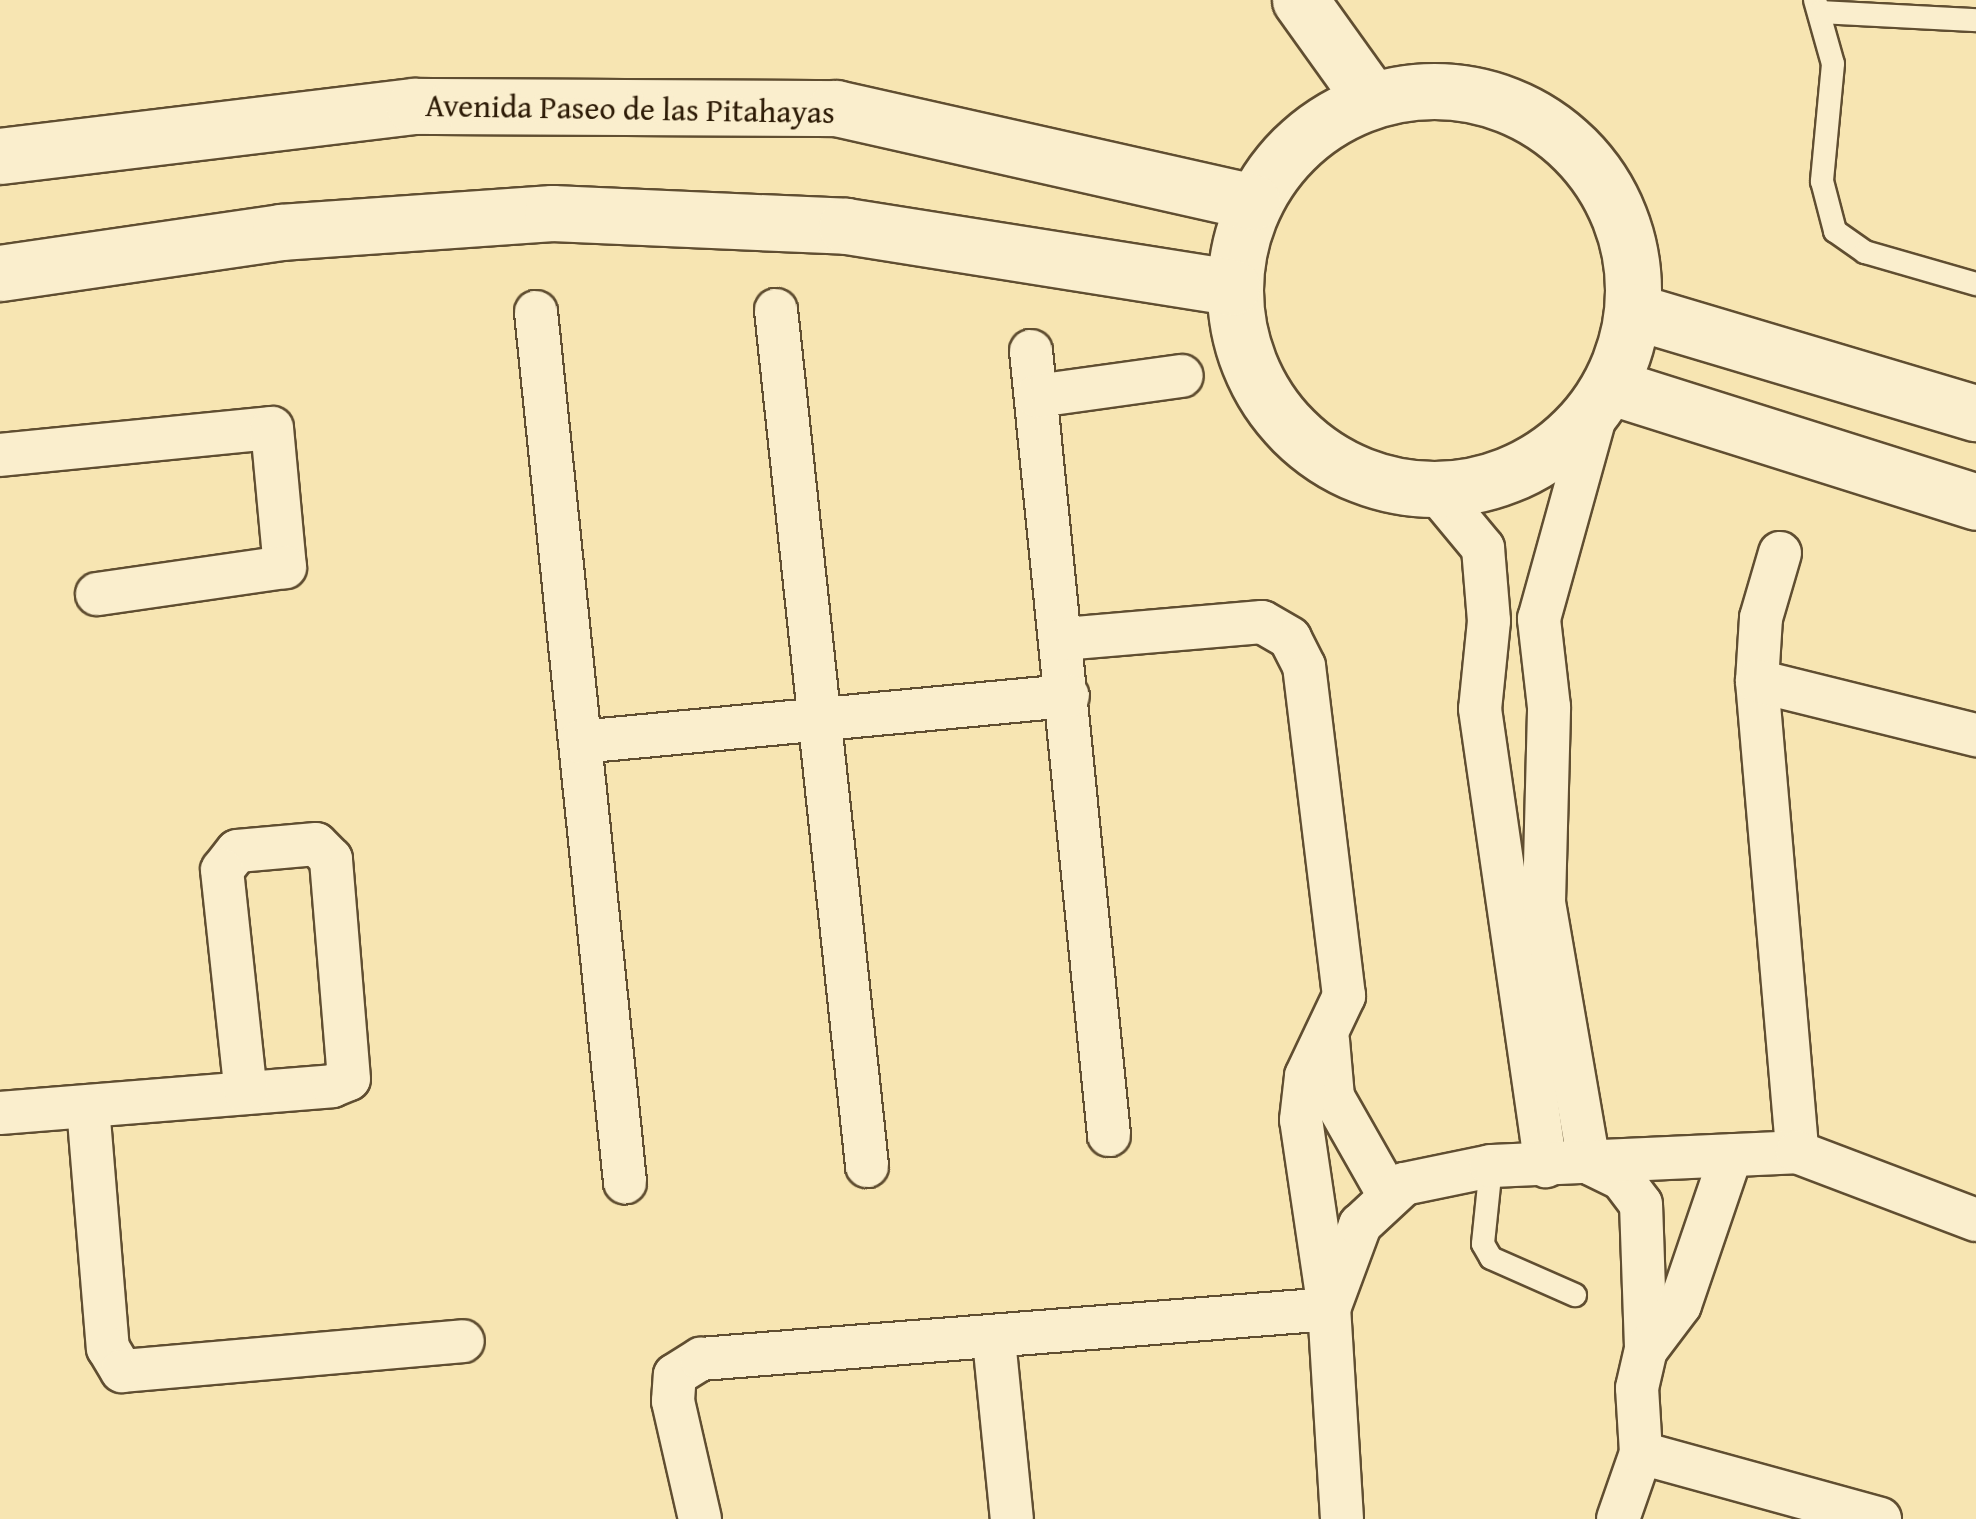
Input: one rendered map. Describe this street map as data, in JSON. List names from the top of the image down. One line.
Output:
{"streets":{"street":["Avenida Paseo de las Pitahayas"]}}
